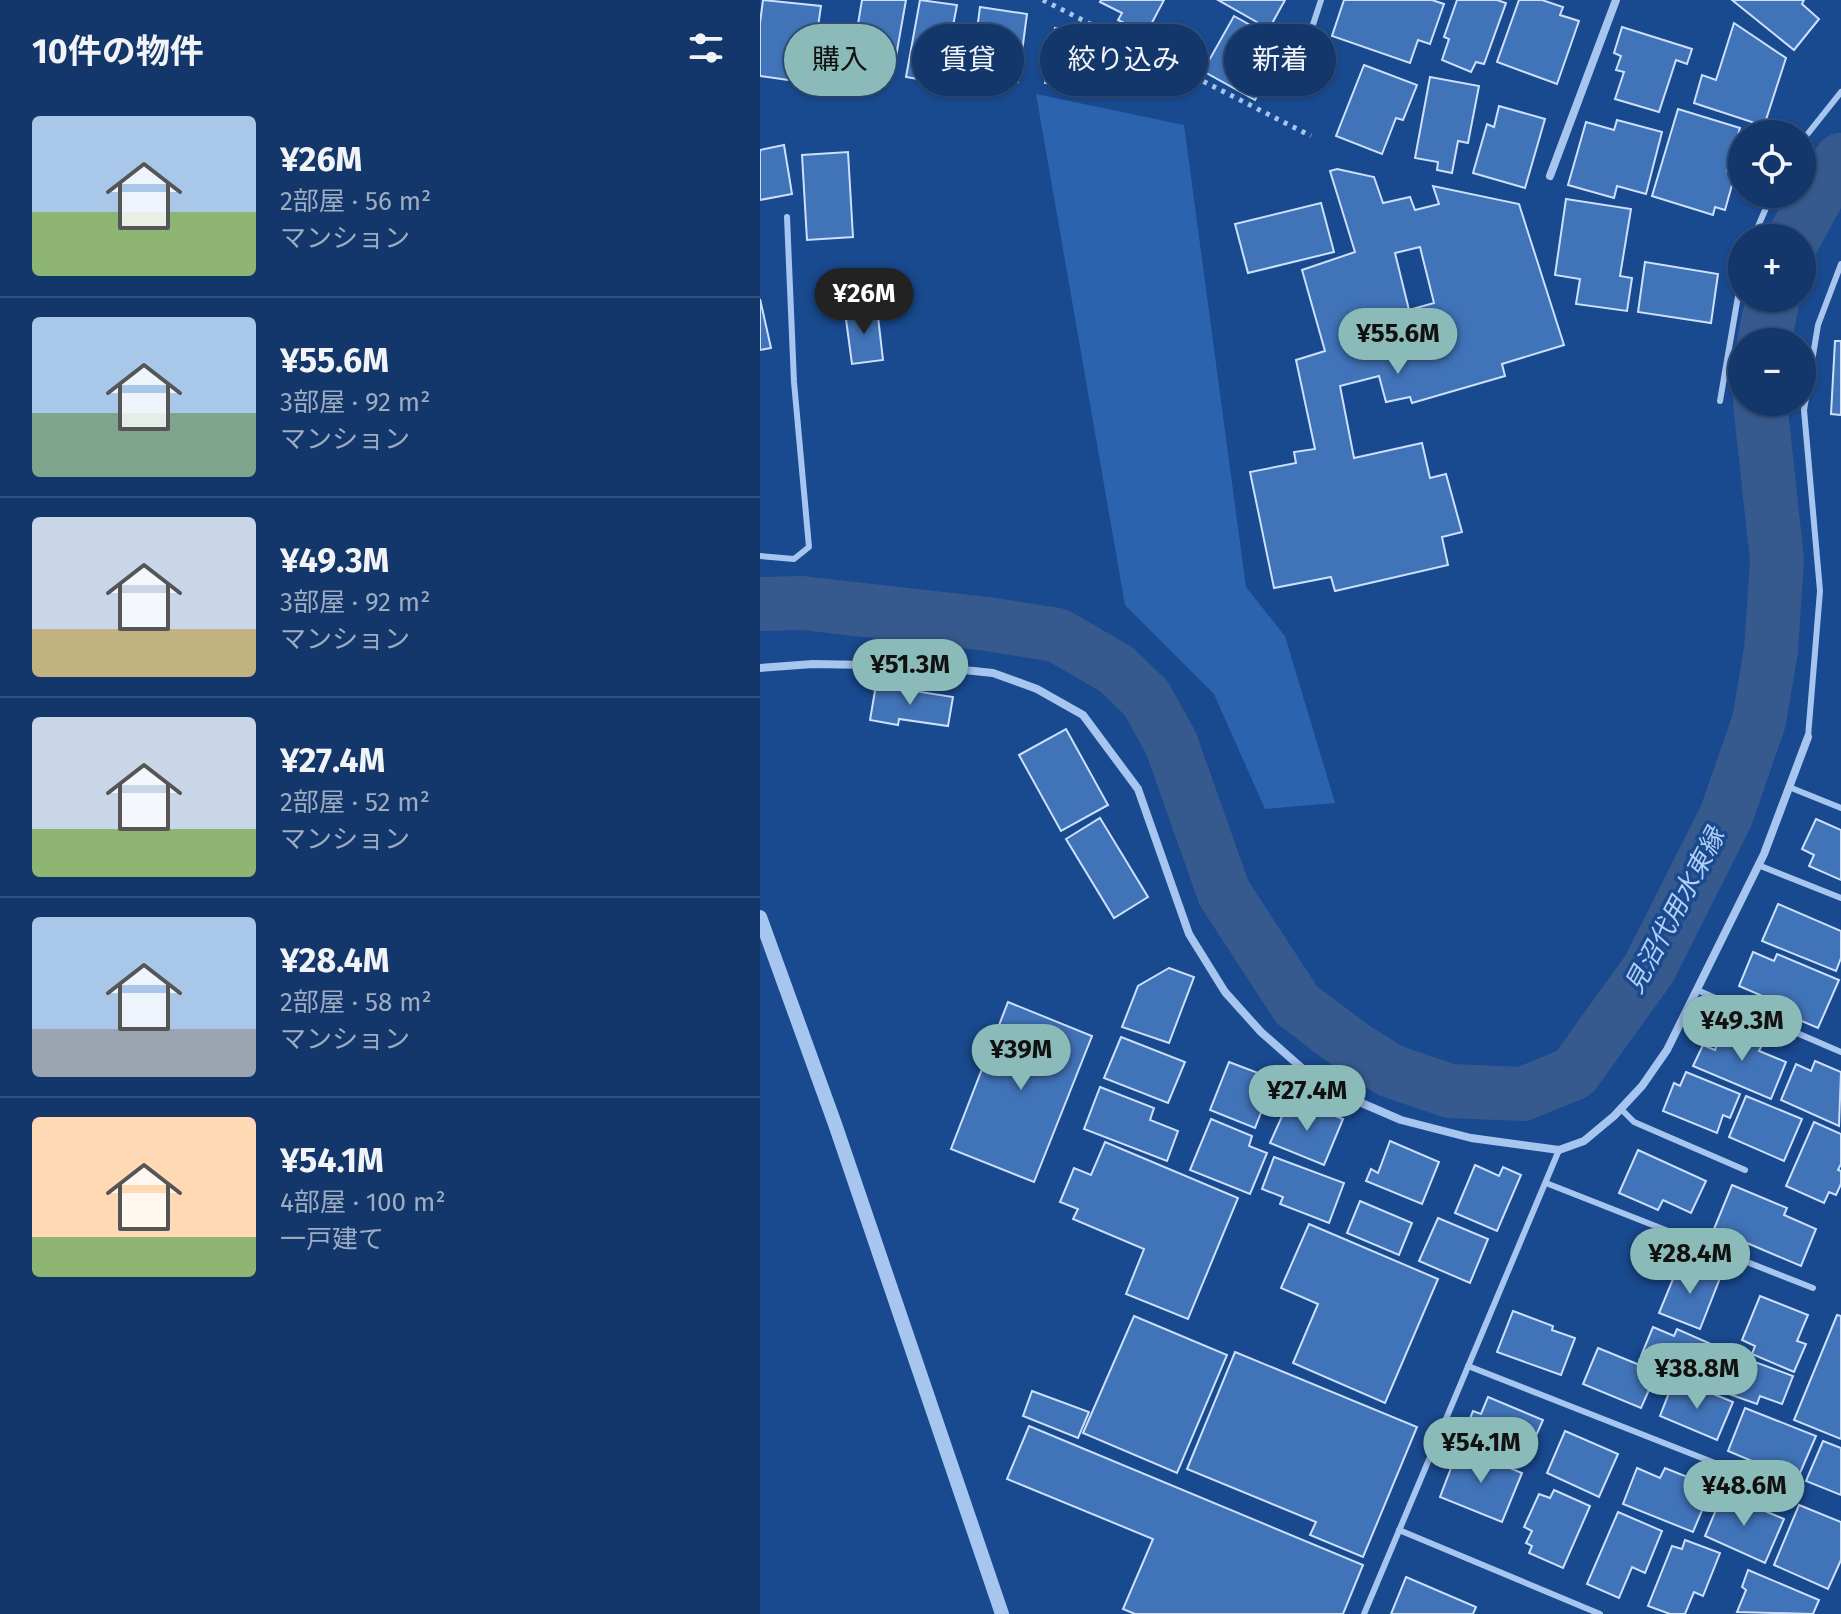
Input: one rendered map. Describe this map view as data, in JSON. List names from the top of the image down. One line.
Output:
{"water":["見沼代用水東縁"],"page":{"heading":"10件の物件","chip":["購入","賃貸","絞り込み","新着"],"list":[{"name":"¥26M","note":"2部屋 · 56 m² · マンション"},{"name":"¥55.6M","note":"3部屋 · 92 m² · マンション"},{"name":"¥49.3M","note":"3部屋 · 92 m² · マンション"},{"name":"¥27.4M","note":"2部屋 · 52 m² · マンション"},{"name":"¥28.4M","note":"2部屋 · 58 m² · マンション"},{"name":"¥54.1M","note":"4部屋 · 100 m² · 一戸建て"}],"map_buttons":["+","−"],"price":["¥26M","¥55.6M","¥51.3M","¥49.3M","¥39M","¥27.4M","¥28.4M","¥38.8M","¥54.1M","¥48.6M"]}}
